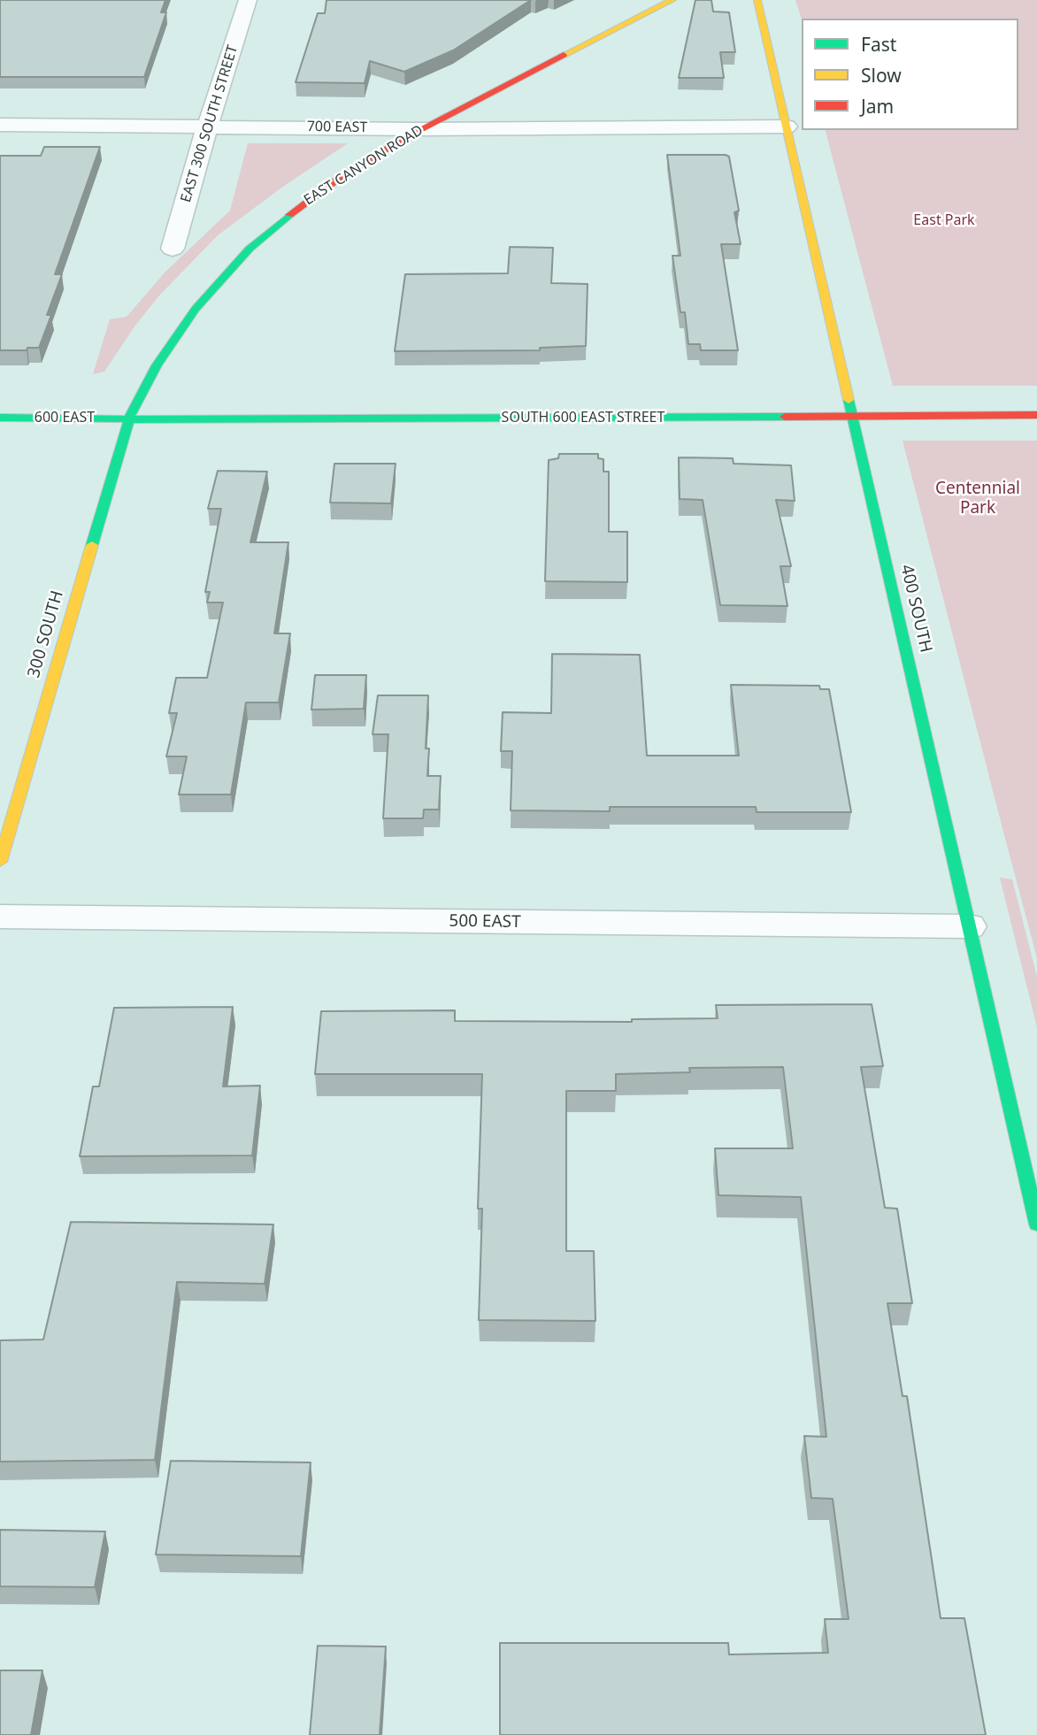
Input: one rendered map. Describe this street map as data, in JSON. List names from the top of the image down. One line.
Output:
{"streets":{"street":["EAST 300 SOUTH STREET","700 EAST","EAST CANYON ROAD","600 EAST","SOUTH 600 EAST STREET","400 SOUTH","300 SOUTH","500 EAST"]},"crossings":[["EAST 300 SOUTH STREET","700 EAST"],["700 EAST","EAST CANYON ROAD"],["700 EAST","400 SOUTH"],["EAST CANYON ROAD","600 EAST"],["EAST CANYON ROAD","SOUTH 600 EAST STREET"],["EAST CANYON ROAD","300 SOUTH"],["600 EAST","SOUTH 600 EAST STREET"],["600 EAST","300 SOUTH"],["SOUTH 600 EAST STREET","400 SOUTH"],["SOUTH 600 EAST STREET","300 SOUTH"],["400 SOUTH","500 EAST"]],"parks":["East Park","Centennial Park"],"legend":["Fast","Slow","Jam"]}
